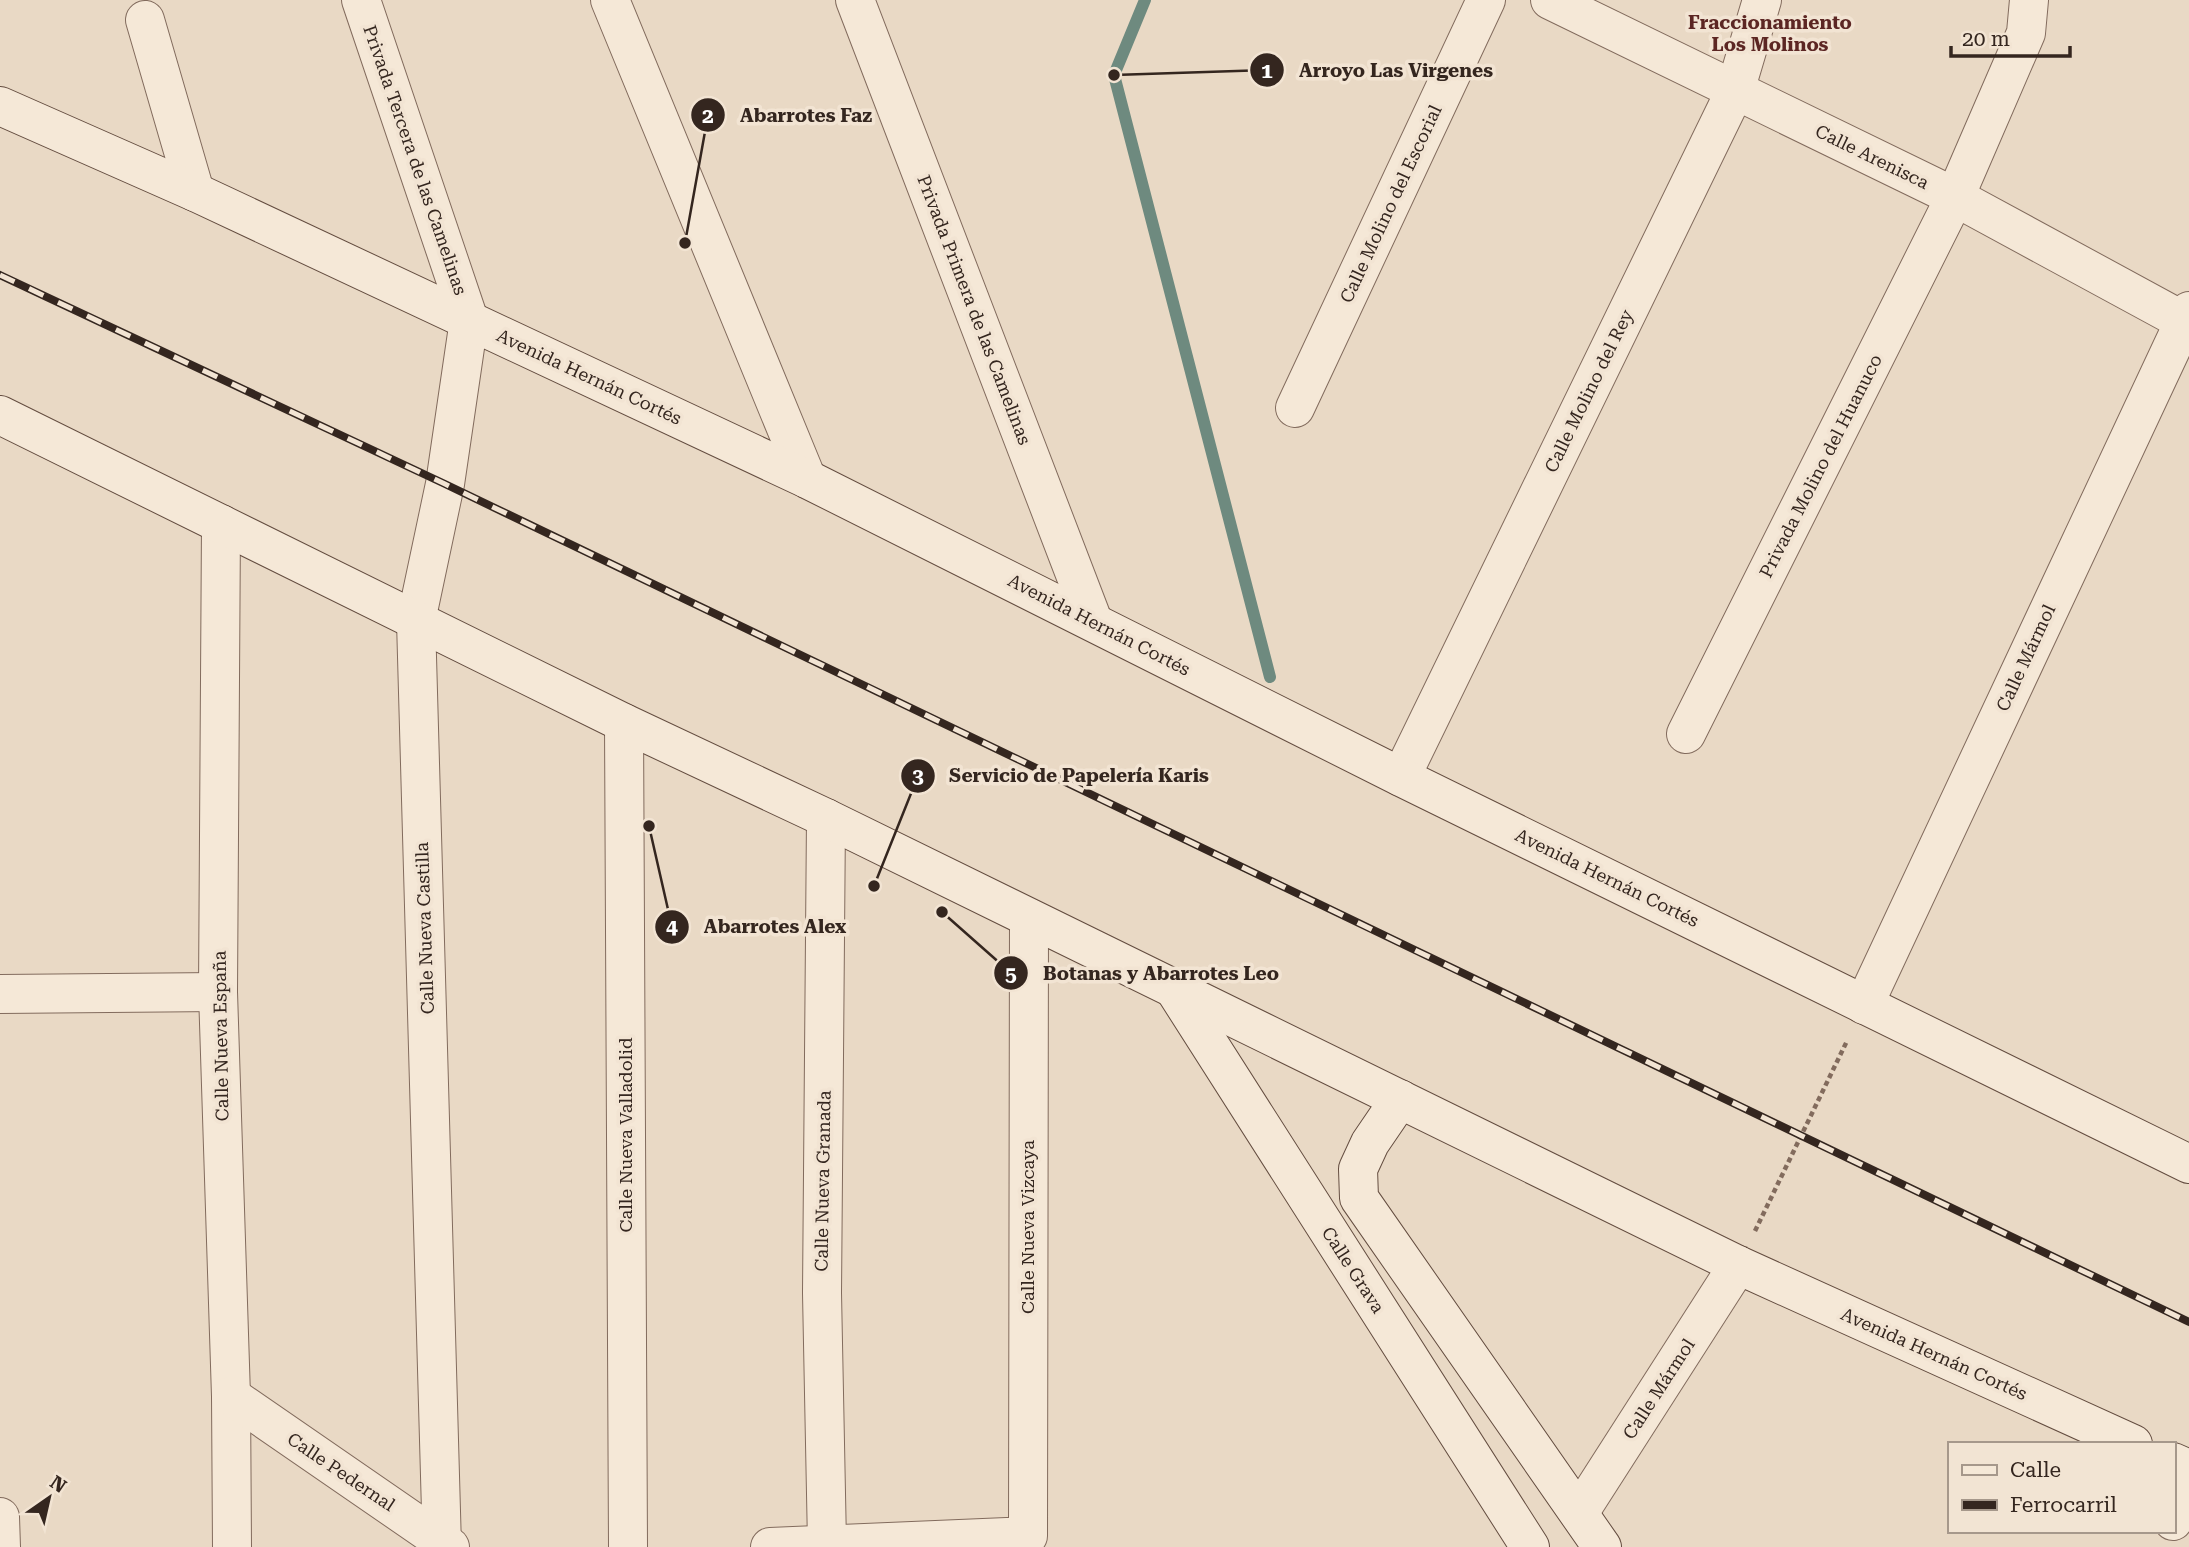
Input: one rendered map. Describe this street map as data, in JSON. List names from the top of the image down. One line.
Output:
{"streets":{"street":["Calle Arenisca","Privada Tercera de las Camelinas","Calle Molino del Escorial","Privada Primera de las Camelinas","Avenida Hernán Cortés","Calle Molino del Rey","Privada Molino del Huanuco","Calle Mármol","Calle Nueva Castilla","Calle Nueva España","Calle Nueva Valladolid","Calle Nueva Granada","Calle Nueva Vizcaya","Calle Grava","Calle Pedernal"]},"crossings":[["Calle Arenisca","Calle Molino del Rey"],["Calle Arenisca","Privada Molino del Huanuco"],["Calle Arenisca","Calle Mármol"],["Privada Tercera de las Camelinas","Avenida Hernán Cortés"],["Privada Tercera de las Camelinas","Calle Nueva Castilla"],["Privada Primera de las Camelinas","Avenida Hernán Cortés"],["Avenida Hernán Cortés","Calle Molino del Rey"],["Avenida Hernán Cortés","Calle Mármol"],["Avenida Hernán Cortés","Calle Nueva Castilla"],["Avenida Hernán Cortés","Calle Nueva España"],["Avenida Hernán Cortés","Calle Nueva Valladolid"],["Avenida Hernán Cortés","Calle Nueva Granada"],["Avenida Hernán Cortés","Calle Nueva Vizcaya"],["Avenida Hernán Cortés","Calle Grava"],["Calle Nueva Castilla","Calle Pedernal"],["Calle Nueva España","Calle Pedernal"],["Calle Nueva Granada","Calle Nueva Vizcaya"]],"districts":["Fraccionamiento Los Molinos"],"places":["Arroyo Las Virgenes","Abarrotes Faz","Abarrotes Alex","Servicio de Papelería Karis","Botanas y Abarrotes Leo"],"legend":["Calle","Ferrocarril"],"scale_bar":"20 m","north":"top right"}
